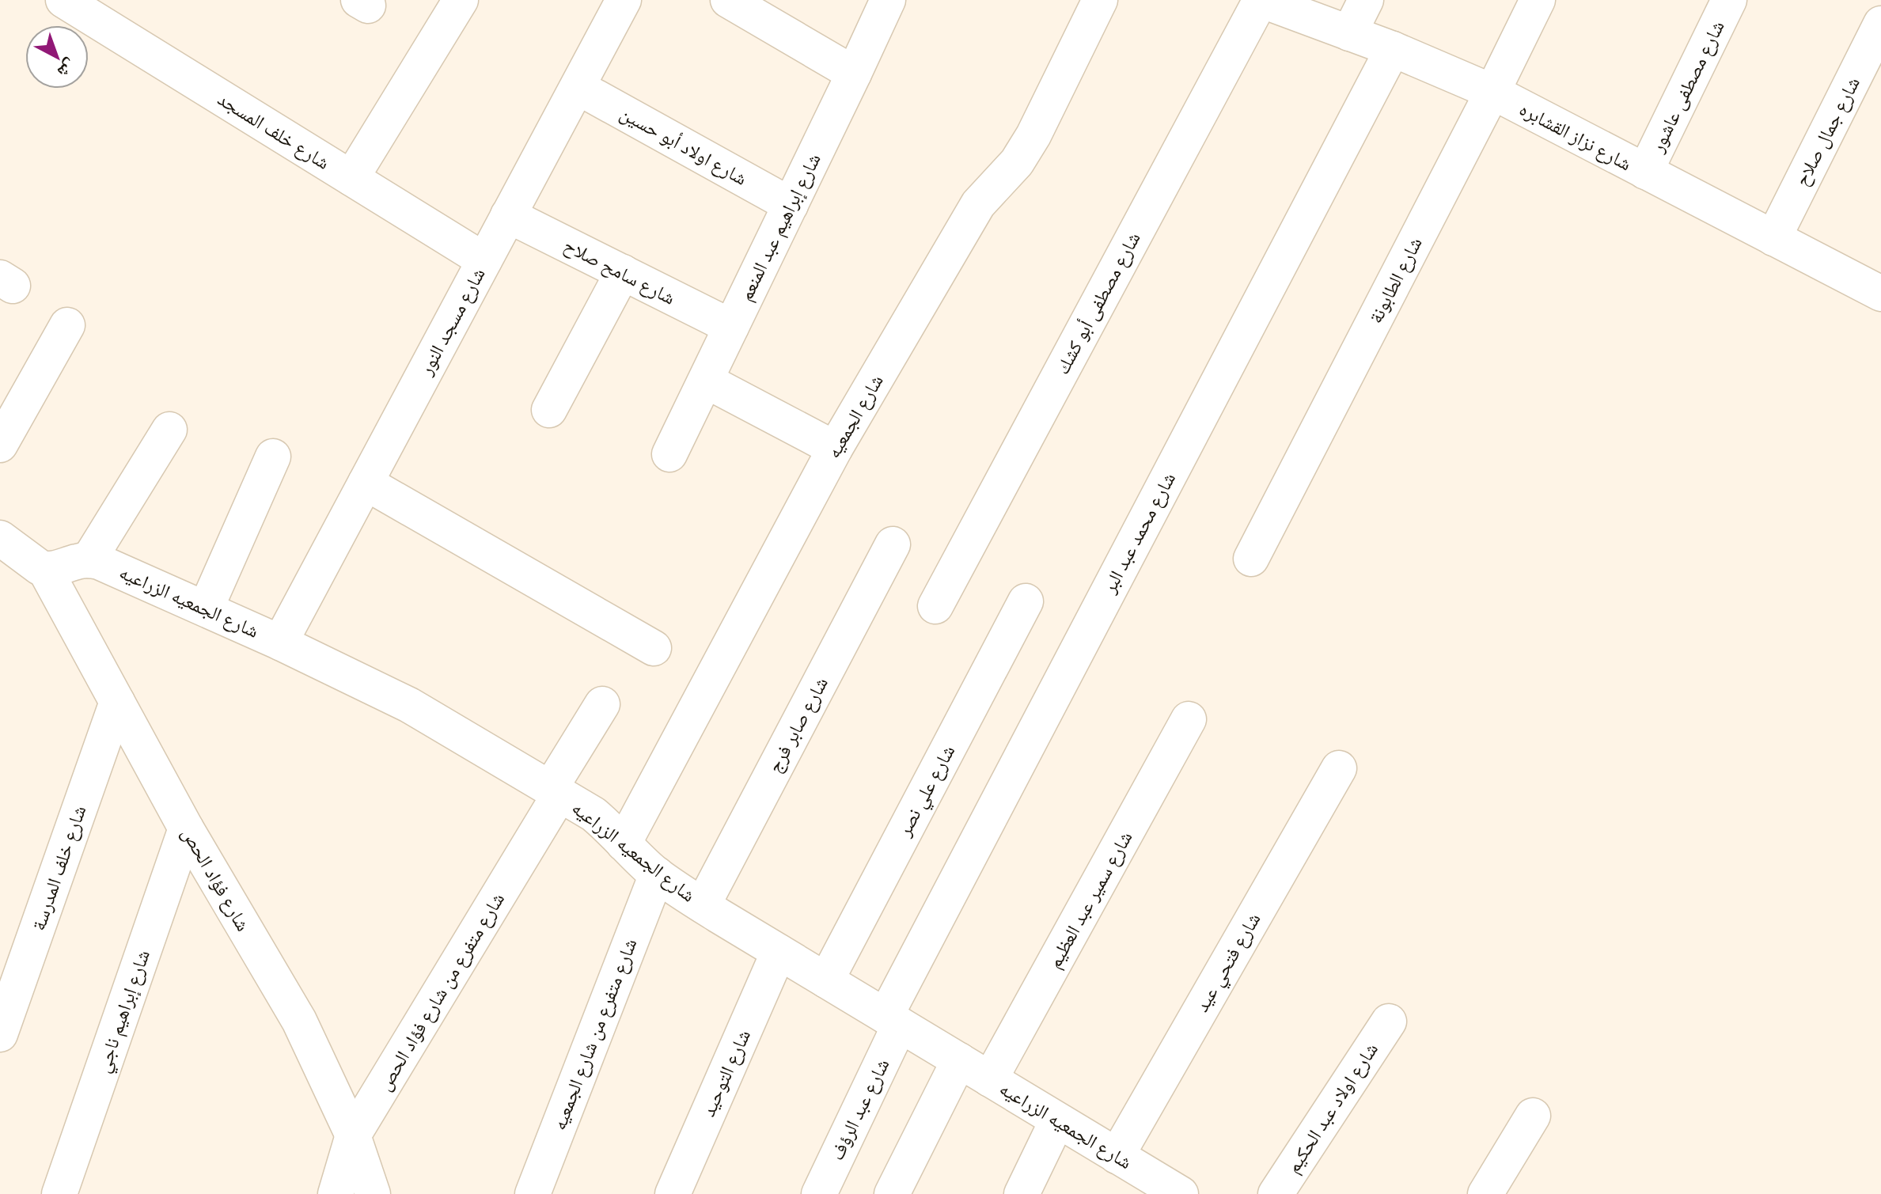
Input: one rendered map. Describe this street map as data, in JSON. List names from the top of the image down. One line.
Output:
{"streets":{"street":["شارع مصطفى عاشور","شارع خلف المسجد","شارع جمال صلاح","شارع نزاز القشابره","شارع اولاد أبو حسين","شارع إبراهيم عبد المنعم","شارع سامح صلاح","شارع الطابونة","شارع مصطفى أبو كشك","شارع مسجد النور","شارع الجمعيه","شارع محمد عبد البر","شارع الجمعيه الزراعيه","شارع صابر فرج","شارع علي نصر","شارع خلف المدرسة","شارع فؤاد الحص","شارع سمير عبد العظيم","شارع فتحي عيد","شارع متفرع من شارع فؤاد الحص","شارع إبراهيم ناجي","شارع متفرع من شارع الجمعيه","شارع التوحيد","شارع اولاد عبد الحكيم","شارع عبد الرؤف"]},"crossings":[["شارع مصطفى عاشور","شارع نزاز القشابره"],["شارع خلف المسجد","شارع مسجد النور"],["شارع جمال صلاح","شارع نزاز القشابره"],["شارع نزاز القشابره","شارع الطابونة"],["شارع نزاز القشابره","شارع مصطفى أبو كشك"],["شارع نزاز القشابره","شارع محمد عبد البر"],["شارع اولاد أبو حسين","شارع إبراهيم عبد المنعم"],["شارع اولاد أبو حسين","شارع مسجد النور"],["شارع إبراهيم عبد المنعم","شارع سامح صلاح"],["شارع سامح صلاح","شارع مسجد النور"],["شارع مسجد النور","شارع الجمعيه الزراعيه"],["شارع الجمعيه","شارع الجمعيه الزراعيه"],["شارع محمد عبد البر","شارع الجمعيه الزراعيه"],["شارع محمد عبد البر","شارع عبد الرؤف"],["شارع الجمعيه الزراعيه","شارع صابر فرج"],["شارع الجمعيه الزراعيه","شارع علي نصر"],["شارع الجمعيه الزراعيه","شارع سمير عبد العظيم"],["شارع الجمعيه الزراعيه","شارع فتحي عيد"],["شارع الجمعيه الزراعيه","شارع متفرع من شارع فؤاد الحص"],["شارع الجمعيه الزراعيه","شارع متفرع من شارع الجمعيه"],["شارع الجمعيه الزراعيه","شارع التوحيد"],["شارع الجمعيه الزراعيه","شارع عبد الرؤف"],["شارع خلف المدرسة","شارع فؤاد الحص"],["شارع فؤاد الحص","شارع متفرع من شارع فؤاد الحص"],["شارع فؤاد الحص","شارع إبراهيم ناجي"]],"north":"bottom right"}
